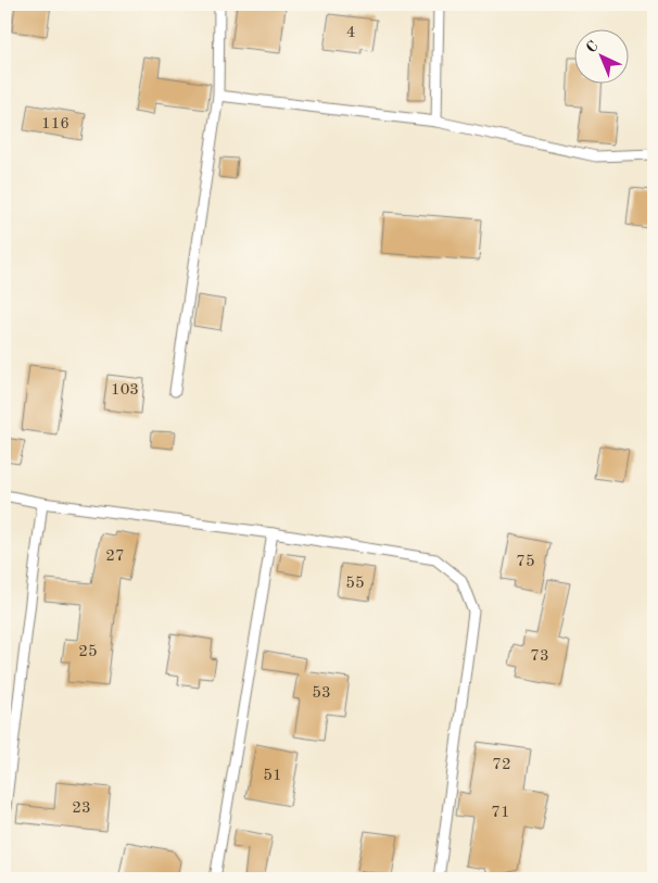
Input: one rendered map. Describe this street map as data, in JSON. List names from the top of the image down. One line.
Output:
{"house_numbers":["4","116","103","27","75","55","25","73","53","72","51","23","71"],"north":"top left"}
